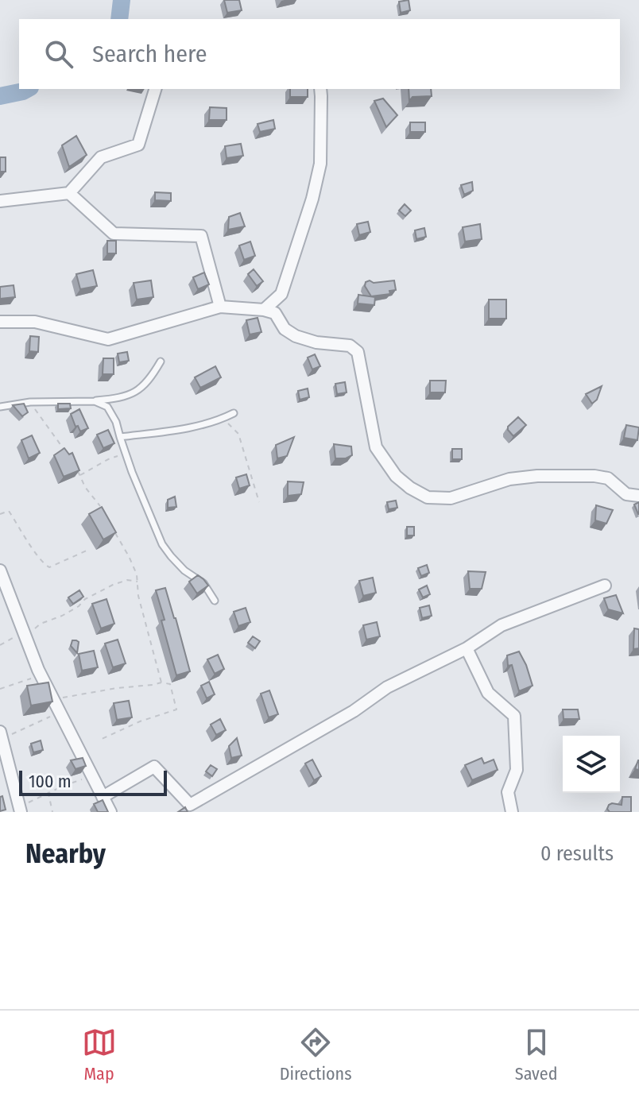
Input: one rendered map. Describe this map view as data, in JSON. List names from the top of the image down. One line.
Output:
{"scale_bar":"100 m","page":{"search":"Search here","scale":"100 m","heading":["Nearby","0 results"],"nav":["Map","Directions","Saved"]}}
